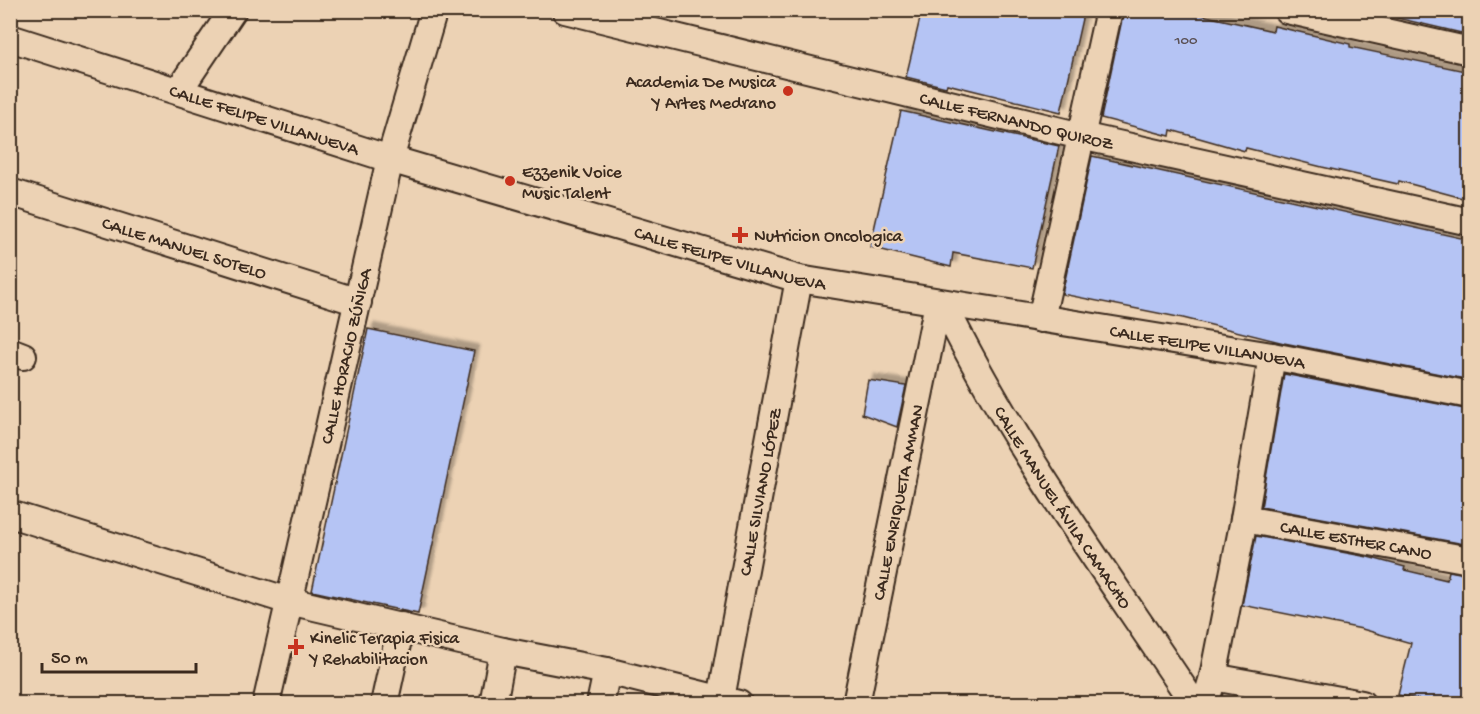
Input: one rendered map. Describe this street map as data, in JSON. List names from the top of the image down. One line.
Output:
{"streets":{"street":["CALLE FELIPE VILLANUEVA","CALLE FERNANDO QUIROZ","CALLE MANUEL SOTELO","CALLE HORACIO ZÚÑIGA","CALLE SILVIANO LÓPEZ","CALLE ENRIQUETA AMMAN","CALLE MANUEL ÁVILA CAMACHO","CALLE ESTHER CANO"]},"crossings":[["CALLE FELIPE VILLANUEVA","CALLE HORACIO ZÚÑIGA"],["CALLE FELIPE VILLANUEVA","CALLE SILVIANO LÓPEZ"],["CALLE FELIPE VILLANUEVA","CALLE ENRIQUETA AMMAN"],["CALLE FELIPE VILLANUEVA","CALLE MANUEL ÁVILA CAMACHO"],["CALLE MANUEL SOTELO","CALLE HORACIO ZÚÑIGA"],["CALLE ENRIQUETA AMMAN","CALLE MANUEL ÁVILA CAMACHO"]],"places":{"other":["Academia De Musica Y Artes Medrano","Ezzenik Voice Music Talent"],"health":["Nutricion Oncologica","Kinelic Terapia Fisica Y Rehabilitacion"]},"house_numbers":["100"],"scale_bar":"50 m"}
